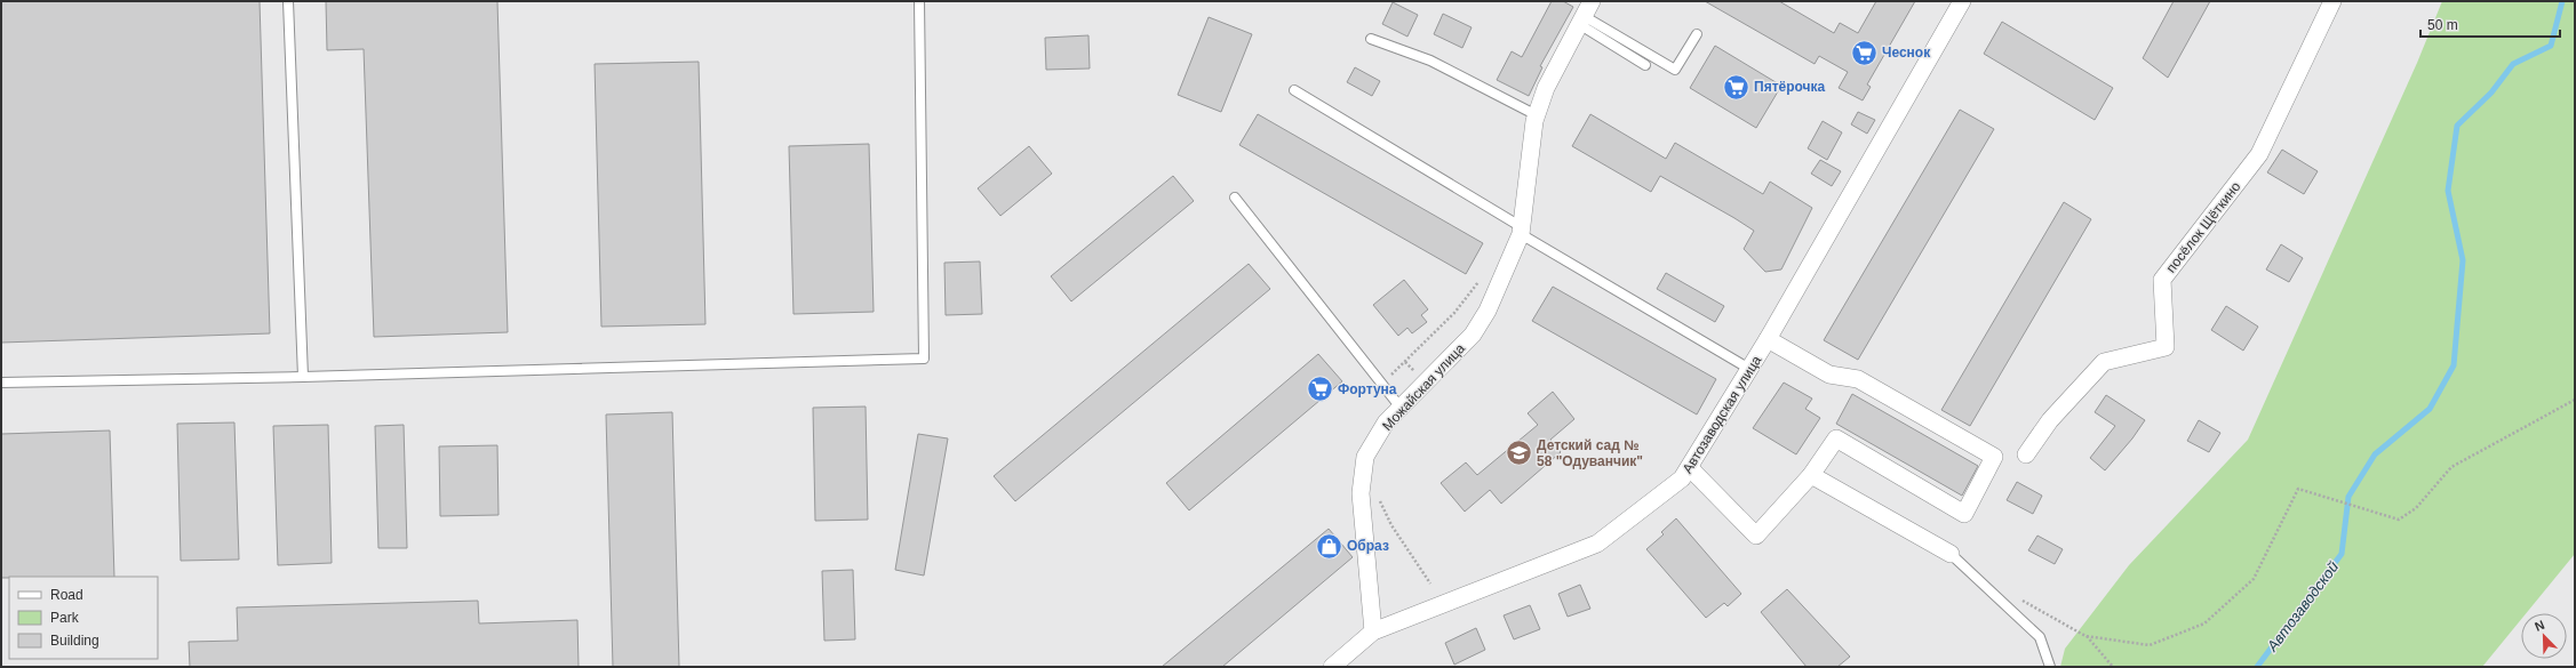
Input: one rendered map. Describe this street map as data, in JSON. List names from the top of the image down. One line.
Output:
{"streets":{"street":["посёлок Щёткино","Можайская улица","Автозаводская улица"]},"crossings":[["Можайская улица","Автозаводская улица"]],"water":["Автозаводской"],"places":{"supermarket":["Чеснок","Пятёрочка","Фортуна"],"school or university":["Детский сад № 58 \"Одуванчик\""],"shop":["Образ"]},"legend":["Road","Park","Building"],"scale_bar":"50 m","north":"top left"}
